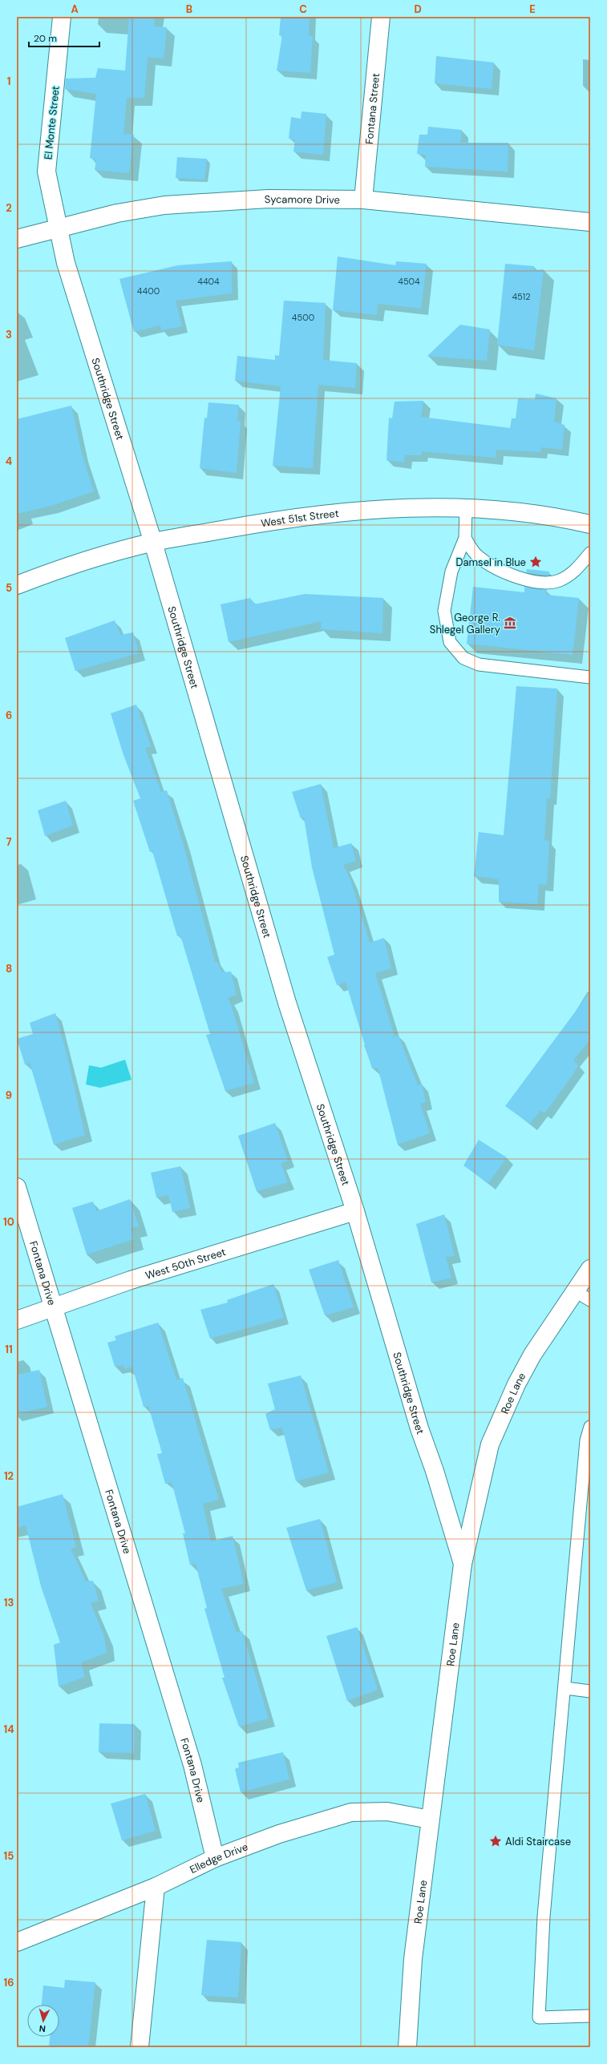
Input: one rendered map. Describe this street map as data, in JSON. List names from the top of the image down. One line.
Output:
{"streets":{"street":["Fontana Street","El Monte Street","Sycamore Drive","Southridge Street","West 51st Street","West 50th Street","Fontana Drive","Roe Lane","Elledge Drive"]},"crossings":[["Fontana Street","Sycamore Drive"],["El Monte Street","Sycamore Drive"],["El Monte Street","Southridge Street"],["Sycamore Drive","Southridge Street"],["Southridge Street","West 51st Street"],["Southridge Street","West 50th Street"],["Southridge Street","Roe Lane"],["West 50th Street","Fontana Drive"],["Fontana Drive","Elledge Drive"],["Roe Lane","Elledge Drive"]],"places":{"place":["Damsel in Blue","Aldi Staircase"],"museum":["George R. Shlegel Gallery"]},"house_numbers":["4404","4504","4400","4512","4500"],"scale_bar":"20 m","north":"bottom","grid":{"columns":["A","B","C","D","E"],"rows":["1","2","3","4","5","6","7","8","9","10","11","12","13","14","15","16"]}}
